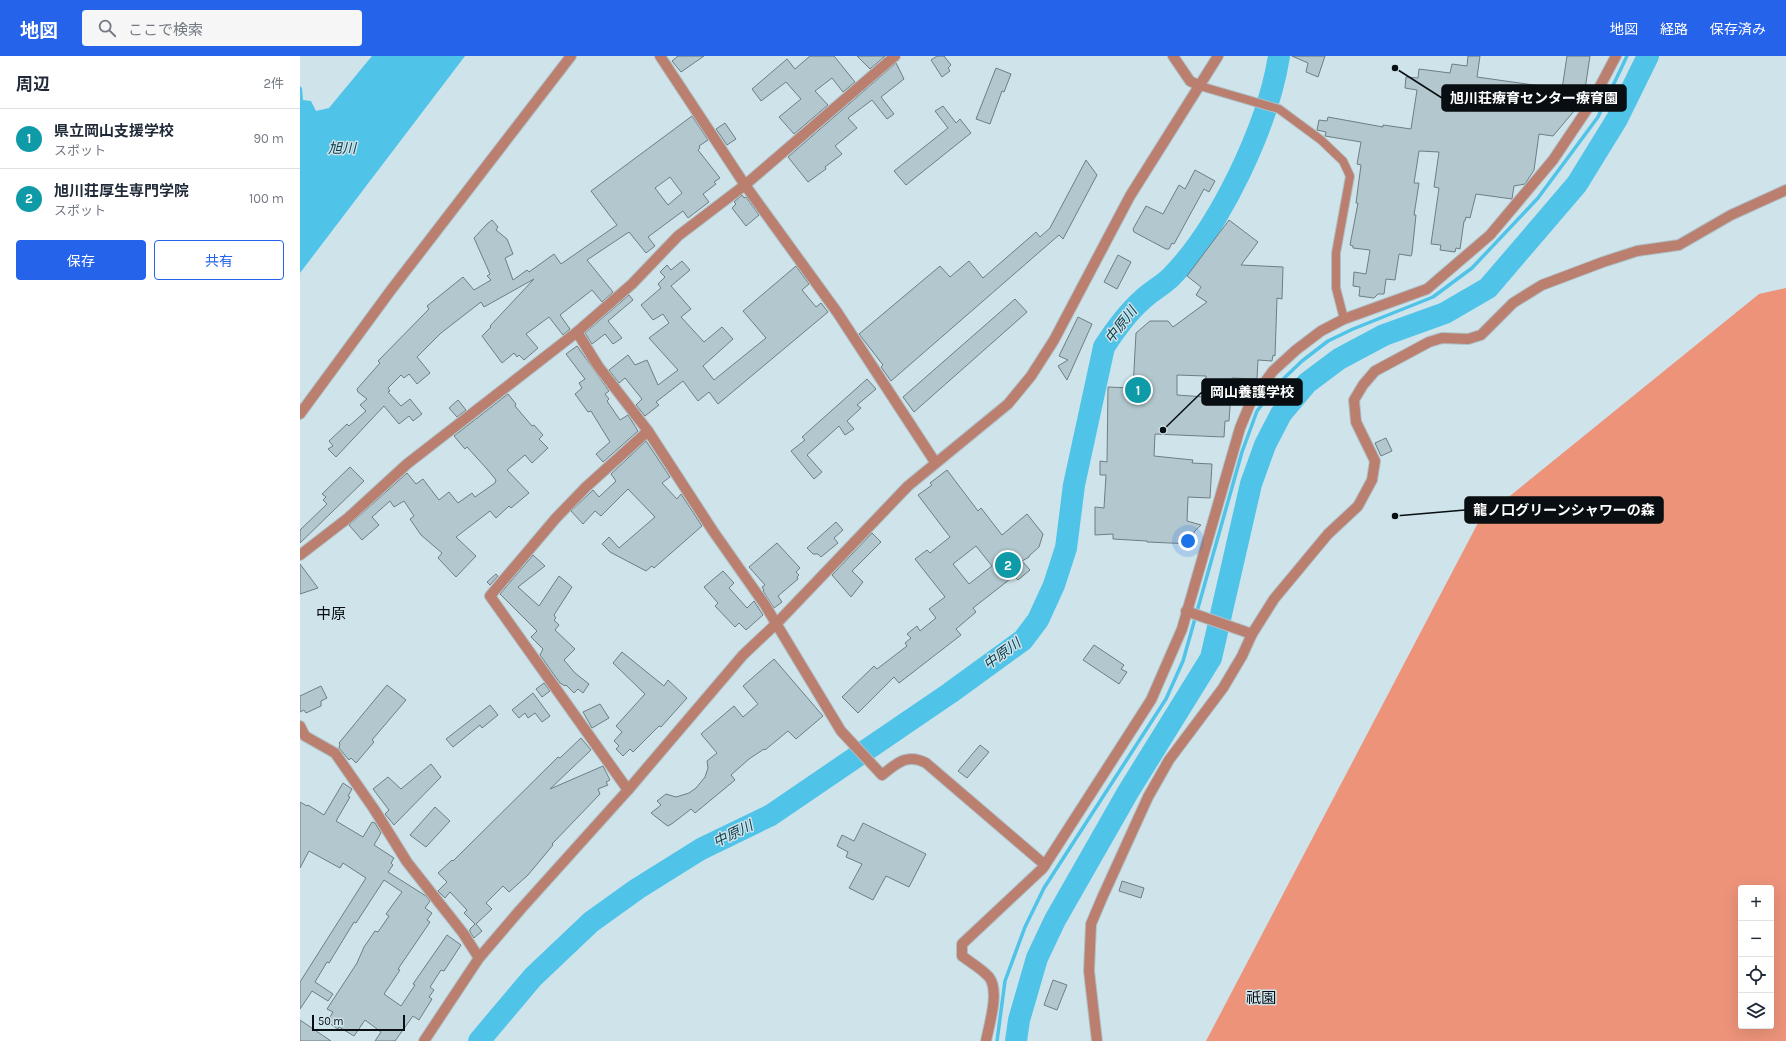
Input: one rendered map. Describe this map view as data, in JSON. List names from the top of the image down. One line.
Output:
{"districts":["中原","祇園"],"water":["旭川","中原川"],"places":["旭川荘療育センター療育園","岡山養護学校","龍ノ口グリーンシャワーの森"],"scale_bar":"50 m","page":{"header":"地図","search":"ここで検索","nav":["地図","経路","保存済み"],"heading":["周辺","2件"],"list":[{"mark":"1","name":"県立岡山支援学校","note":"スポット","value":"90 m"},{"mark":"2","name":"旭川荘厚生専門学院","note":"スポット","value":"100 m"}],"buttons":["保存","共有"],"pins":["1","2"],"map_buttons":["+","−"],"scale":"50 m"}}
